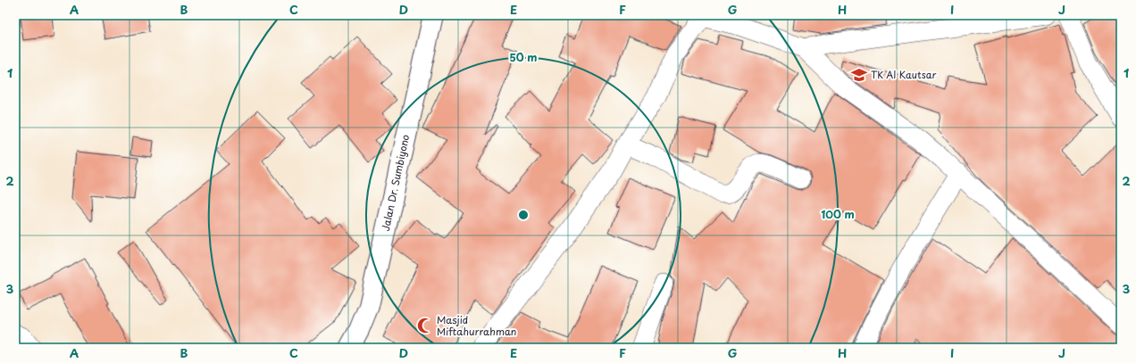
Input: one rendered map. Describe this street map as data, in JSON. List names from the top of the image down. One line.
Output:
{"streets":{"street":["Jalan Dr. Sumbiyono"]},"places":{"school or university":["TK Al Kautsar"],"mosque":["Masjid Miftahurrahman"]},"grid":{"columns":["A","B","C","D","E","F","G","H","I","J"],"rows":["1","2","3"]},"rings":["50 m","100 m"]}
